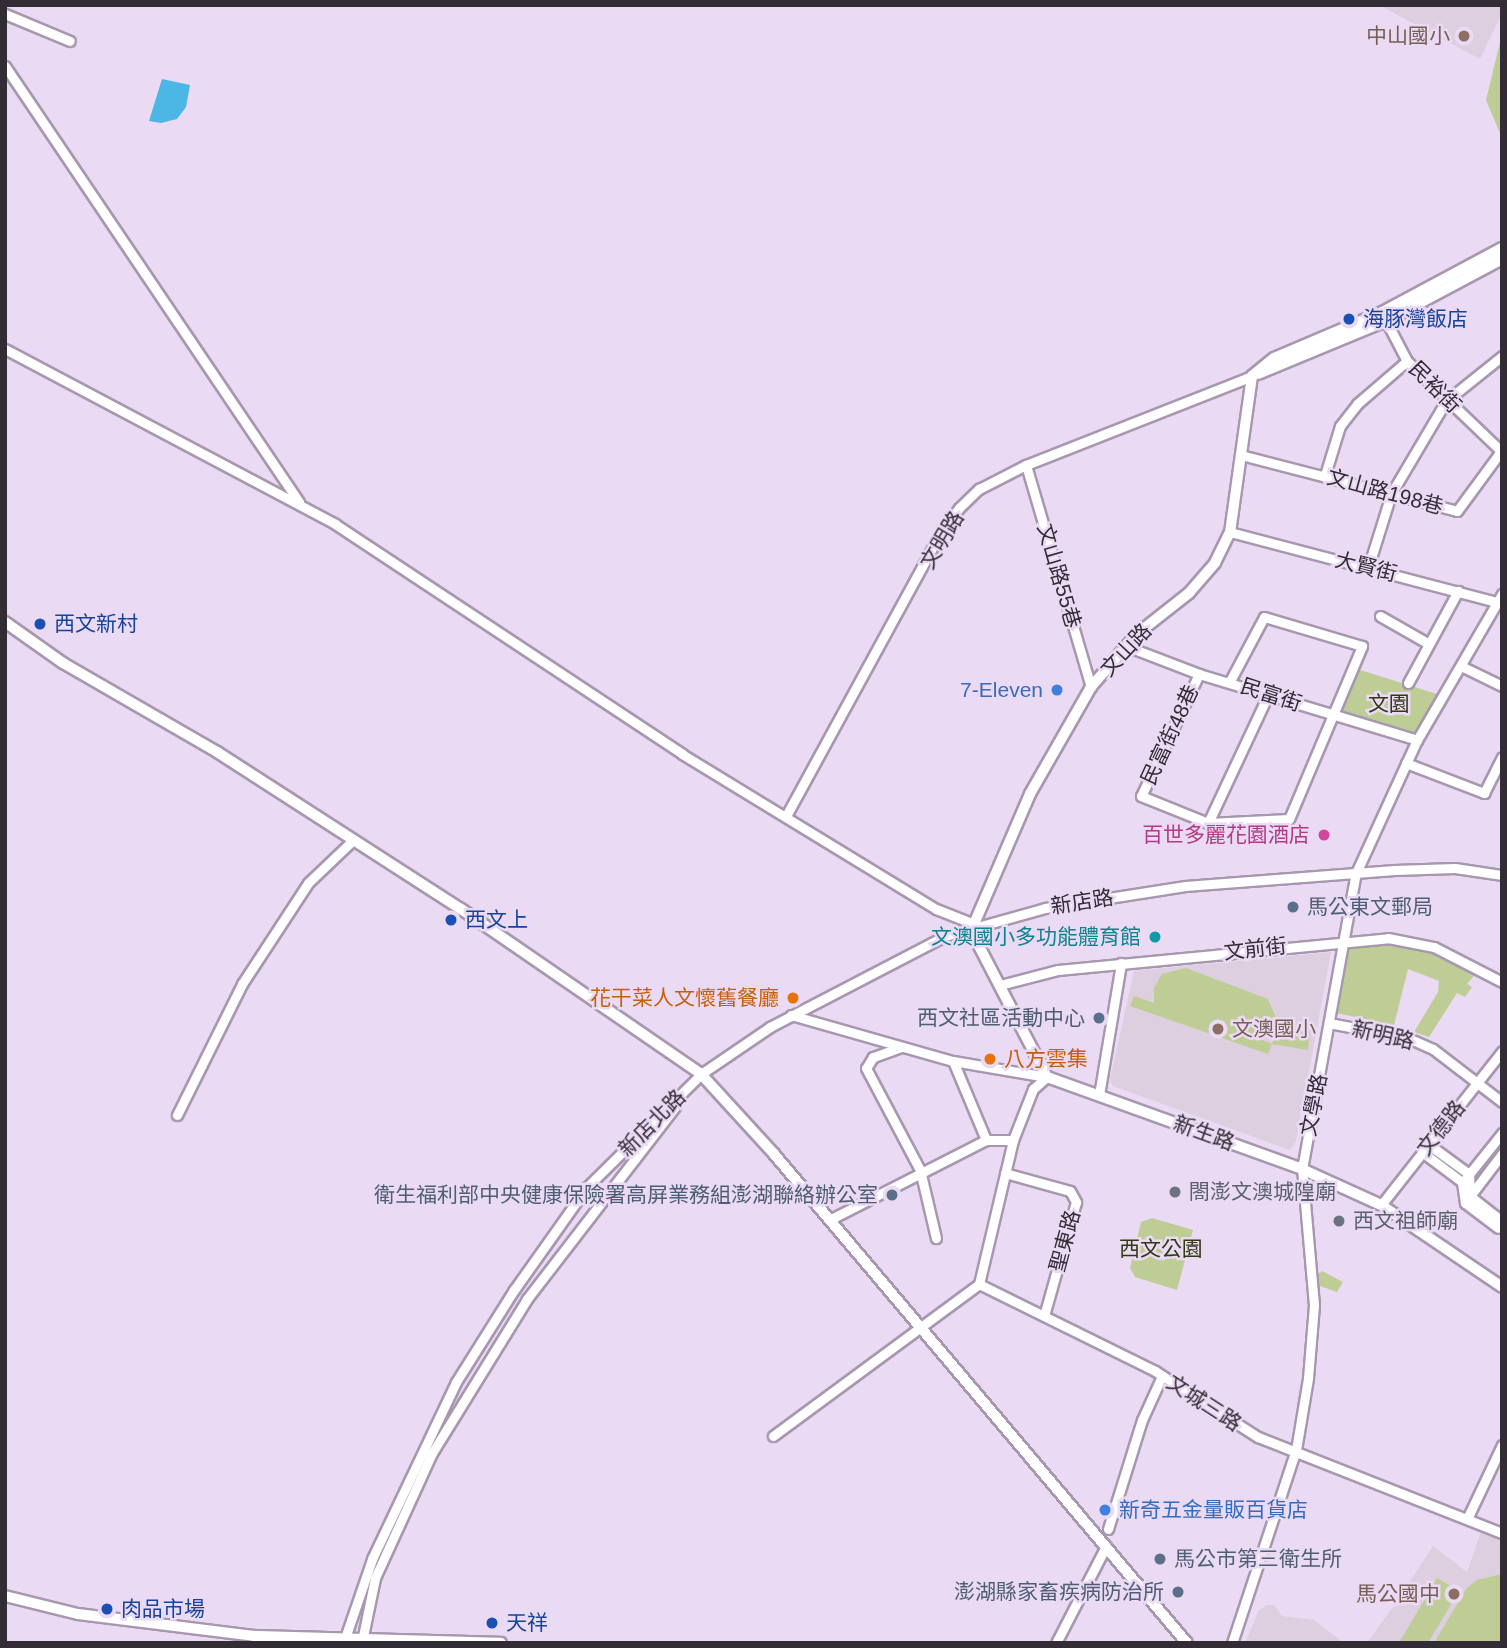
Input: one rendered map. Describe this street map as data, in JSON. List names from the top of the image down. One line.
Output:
{"streets":{"main road":["文山路","新生路"],"street":["民裕街","文山路198巷","文明路","大賢街","文山路55巷","民富街","民富街48巷","新店路","文前街","新明路","文學路","新店北路","文德路","聖東路","文城三路"]},"crossings":[["民裕街","文山路198巷"],["文山路198巷","文山路"],["文明路","文山路55巷"],["文明路","文山路"],["大賢街","文山路"],["大賢街","文學路"],["文山路55巷","文山路"],["文山路","民富街"],["文山路","新店路"],["民富街","民富街48巷"],["民富街","文學路"],["新店路","文學路"],["新店路","新店北路"],["文前街","文學路"],["新明路","文學路"],["新明路","文德路"],["文學路","新生路"],["文學路","文城三路"],["文德路","新生路"],["聖東路","文城三路"]],"parks":["文園","西文公園"],"places":["中山國小","海豚灣飯店","西文新村","7-Eleven","百世多麗花園酒店","馬公東文郵局","西文上","文澳國小多功能體育館","花干菜人文懷舊餐廳","西文社區活動中心","文澳國小","八方雲集","閤澎文澳城隍廟","衛生福利部中央健康保險署高屏業務組澎湖聯絡辦公室","西文祖師廟","新奇五金量販百貨店","馬公市第三衛生所","澎湖縣家畜疾病防治所","馬公國中","肉品市場","天祥"]}
